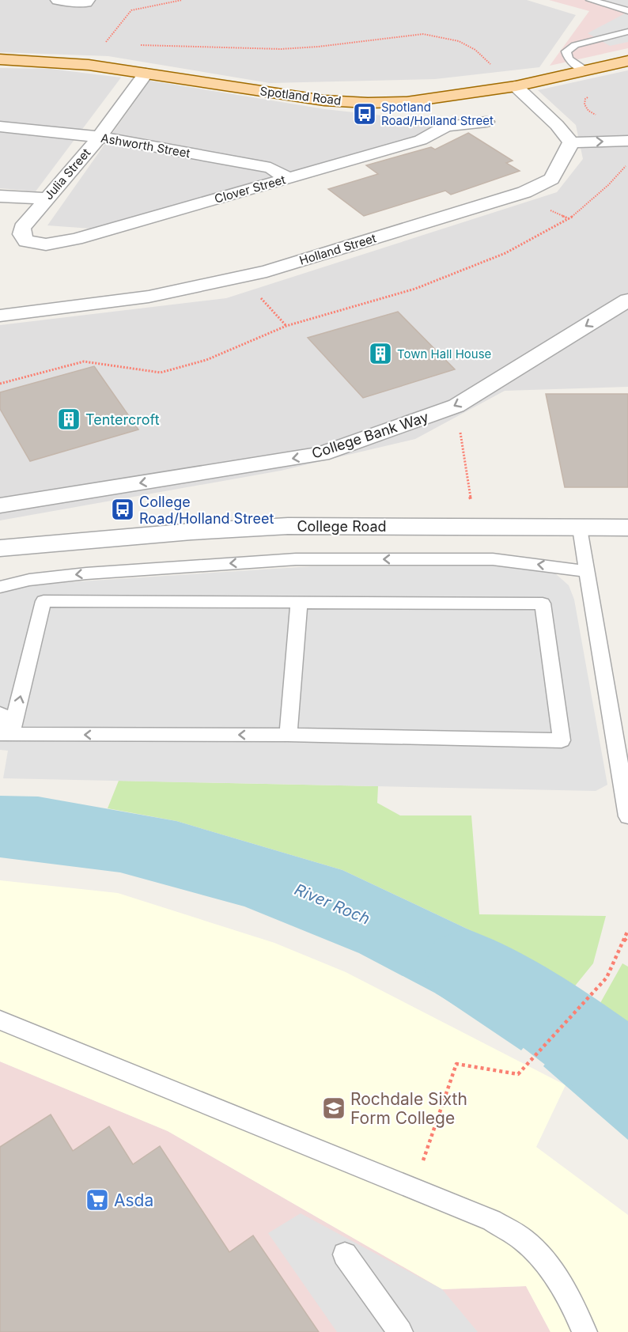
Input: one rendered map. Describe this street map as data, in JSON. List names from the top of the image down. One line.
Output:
{"streets":{"main road":["Spotland Road"],"street":["Ashworth Street","Julia Street","Clover Street","Holland Street","College Bank Way","College Road"]},"crossings":[["Spotland Road","Julia Street"],["Ashworth Street","Julia Street"],["Ashworth Street","Clover Street"],["Julia Street","Clover Street"]],"one_way":["College Bank Way"],"water":["River Roch"],"places":{"bus stop":["Spotland Road/Holland Street","College Road/Holland Street"],"building":["Town Hall House","Tentercroft"],"school or university":["Rochdale Sixth Form College"],"supermarket":["Asda"]}}
